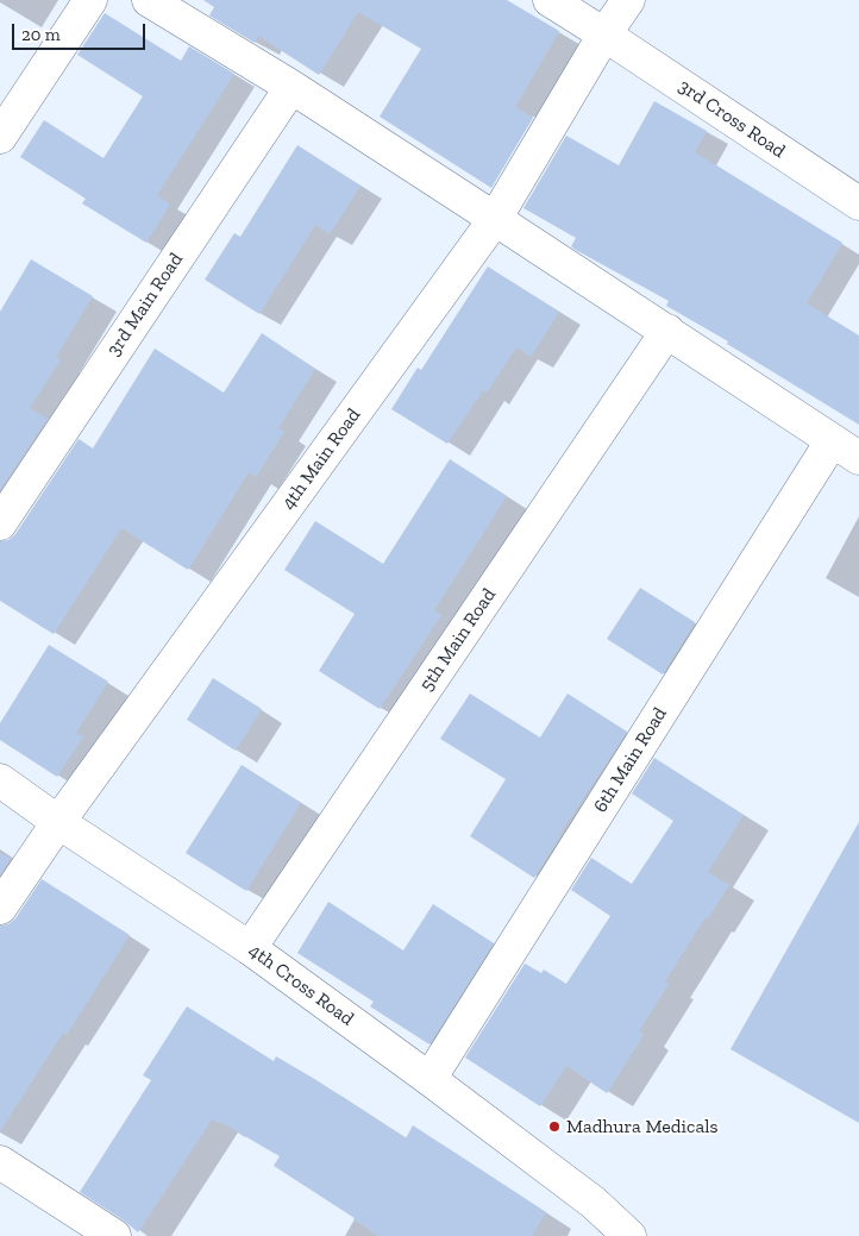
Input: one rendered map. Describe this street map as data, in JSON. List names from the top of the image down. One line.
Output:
{"streets":{"street":["3rd Cross Road","3rd Main Road","4th Main Road","5th Main Road","6th Main Road","4th Cross Road"]},"crossings":[["3rd Cross Road","4th Main Road"],["4th Main Road","4th Cross Road"],["5th Main Road","4th Cross Road"],["6th Main Road","4th Cross Road"]],"places":["Madhura Medicals"],"scale_bar":"20 m"}
